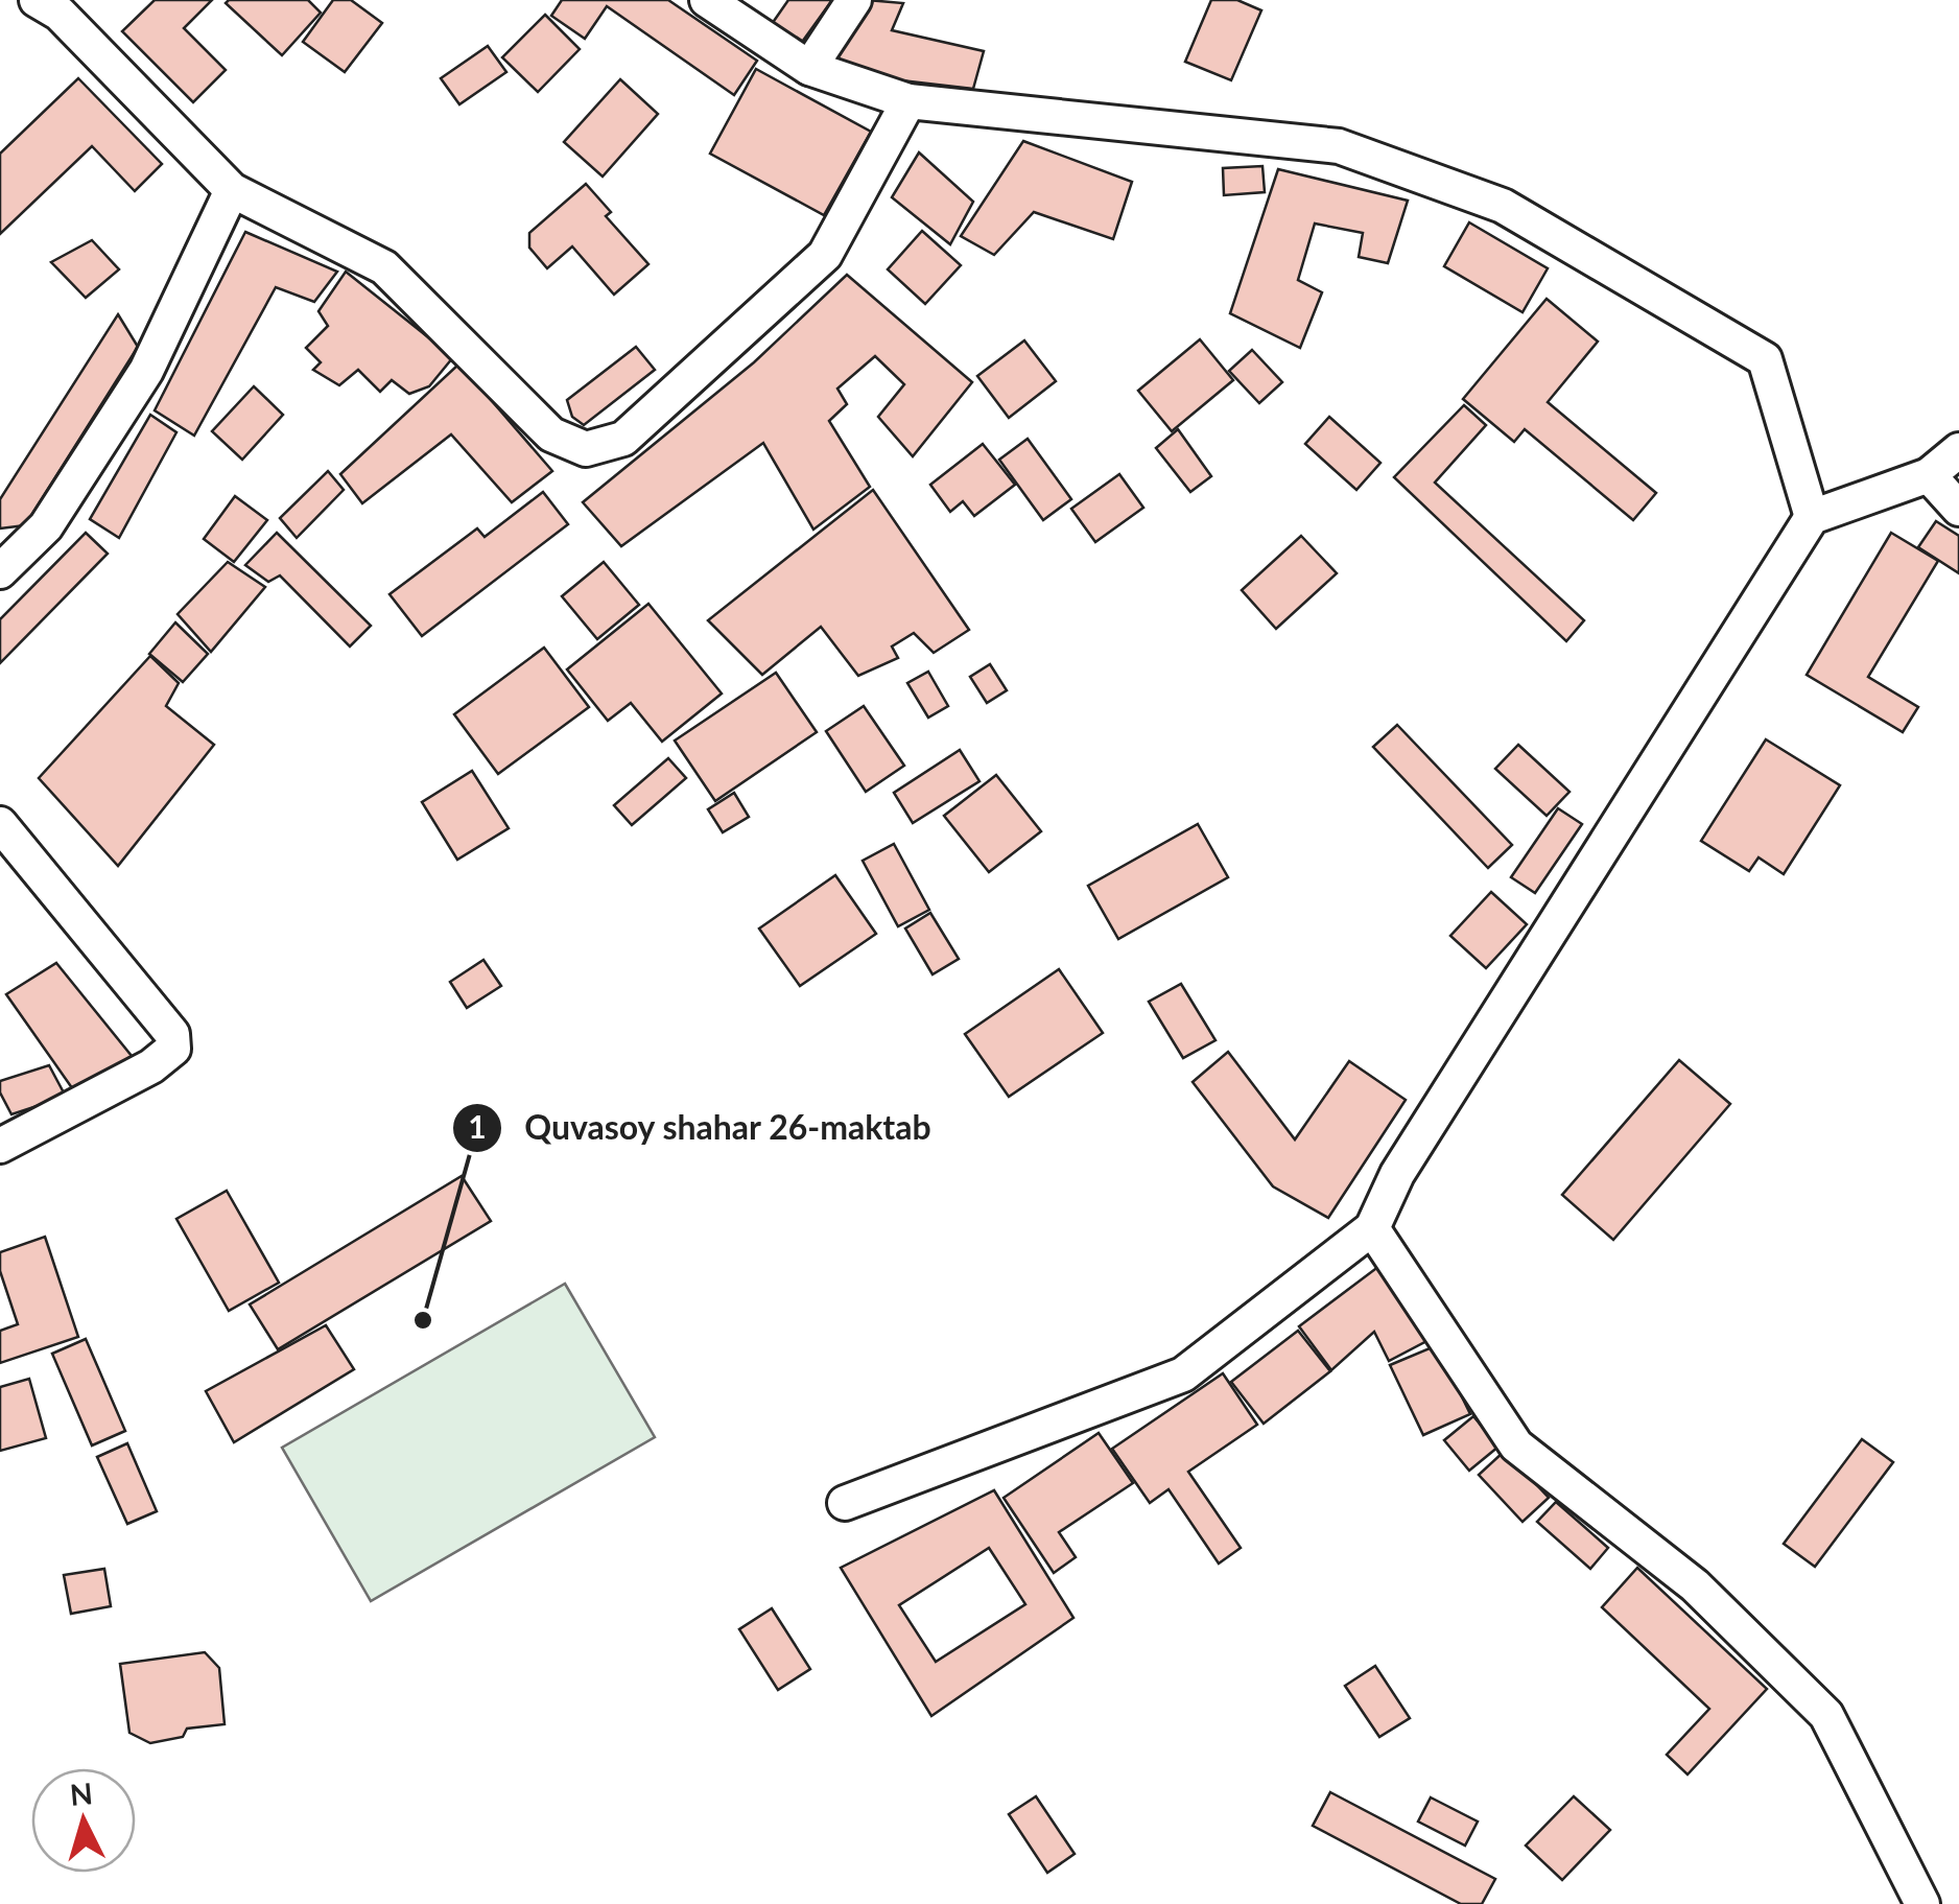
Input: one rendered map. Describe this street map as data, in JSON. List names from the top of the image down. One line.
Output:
{"places":["Quvasoy shahar 26-maktab"],"north":"top"}
